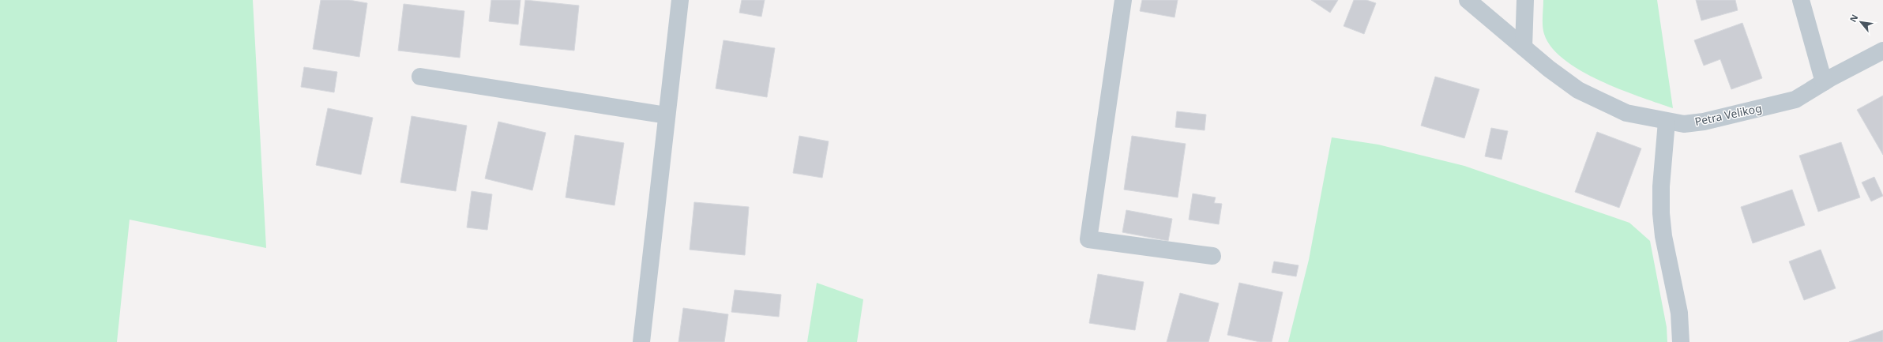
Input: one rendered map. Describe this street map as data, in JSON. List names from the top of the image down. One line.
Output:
{"streets":{"street":["Petra Velikog"]},"north":"top left"}
